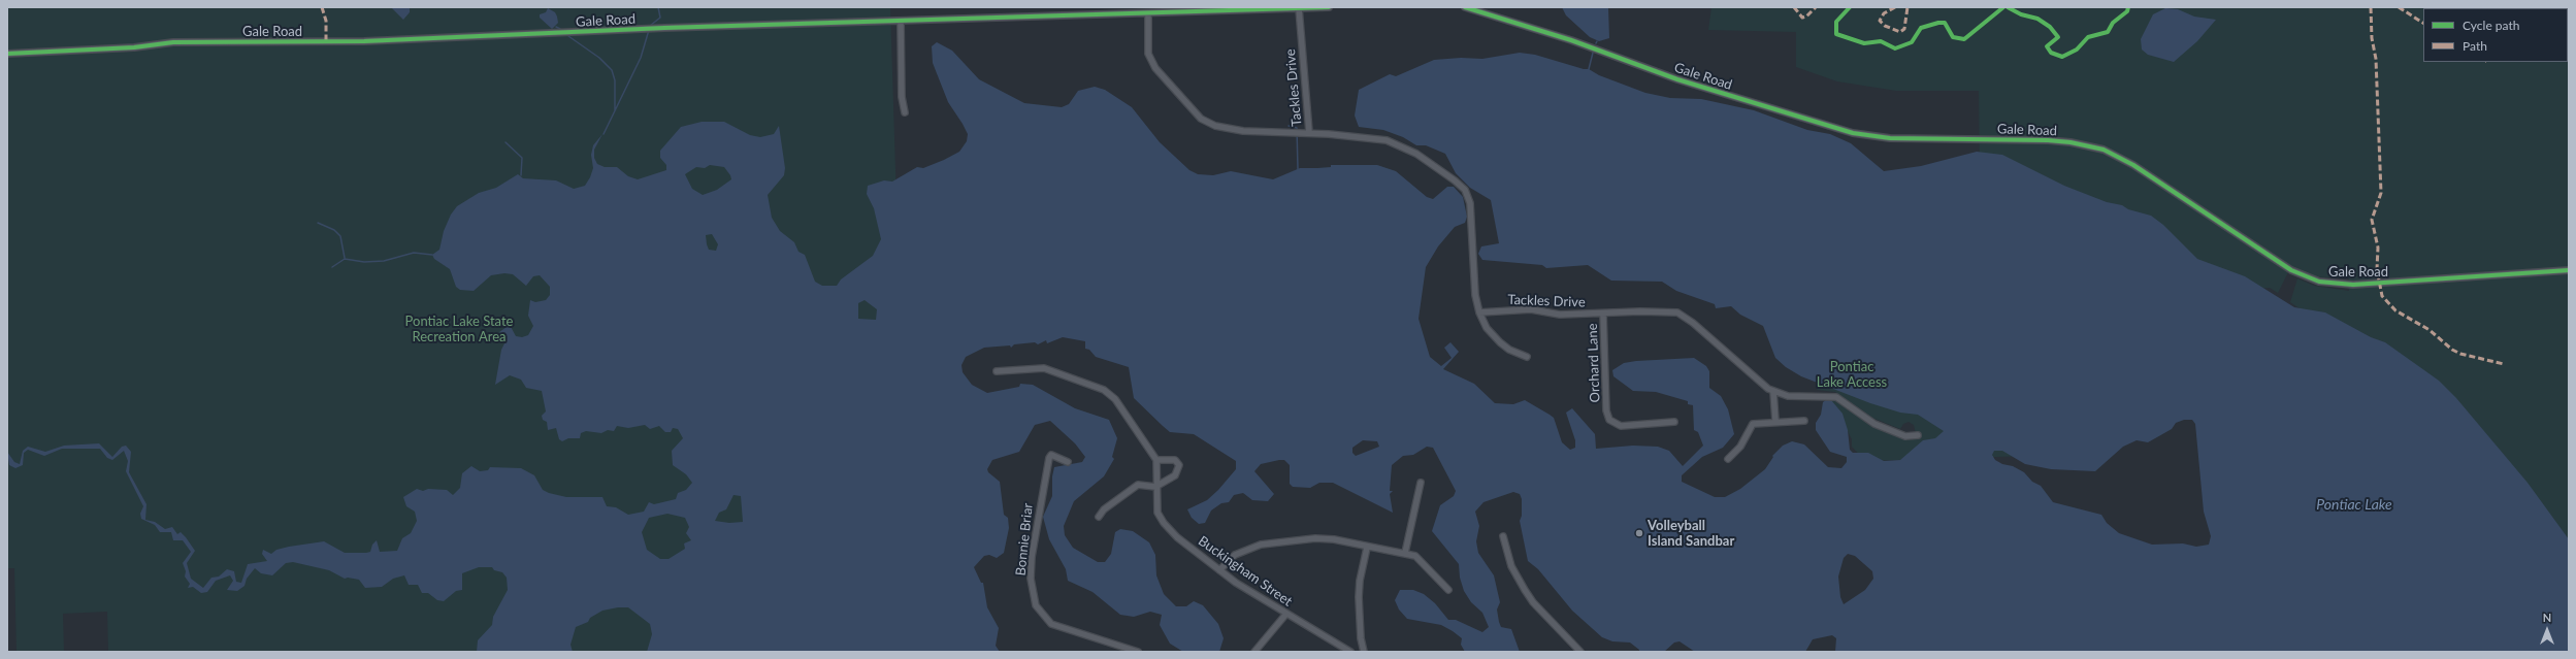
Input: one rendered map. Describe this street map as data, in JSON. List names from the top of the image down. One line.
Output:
{"streets":{"street":["Gale Road","Tackles Drive","Orchard Lane","Bonnie Briar","Buckingham Street"]},"crossings":[["Gale Road","Tackles Drive"],["Tackles Drive","Orchard Lane"]],"water":["Pontiac Lake"],"parks":["Pontiac Lake State Recreation Area","Pontiac Lake Access"],"places":["Volleyball Island Sandbar"],"legend":["Cycle path","Path"],"north":"top"}
